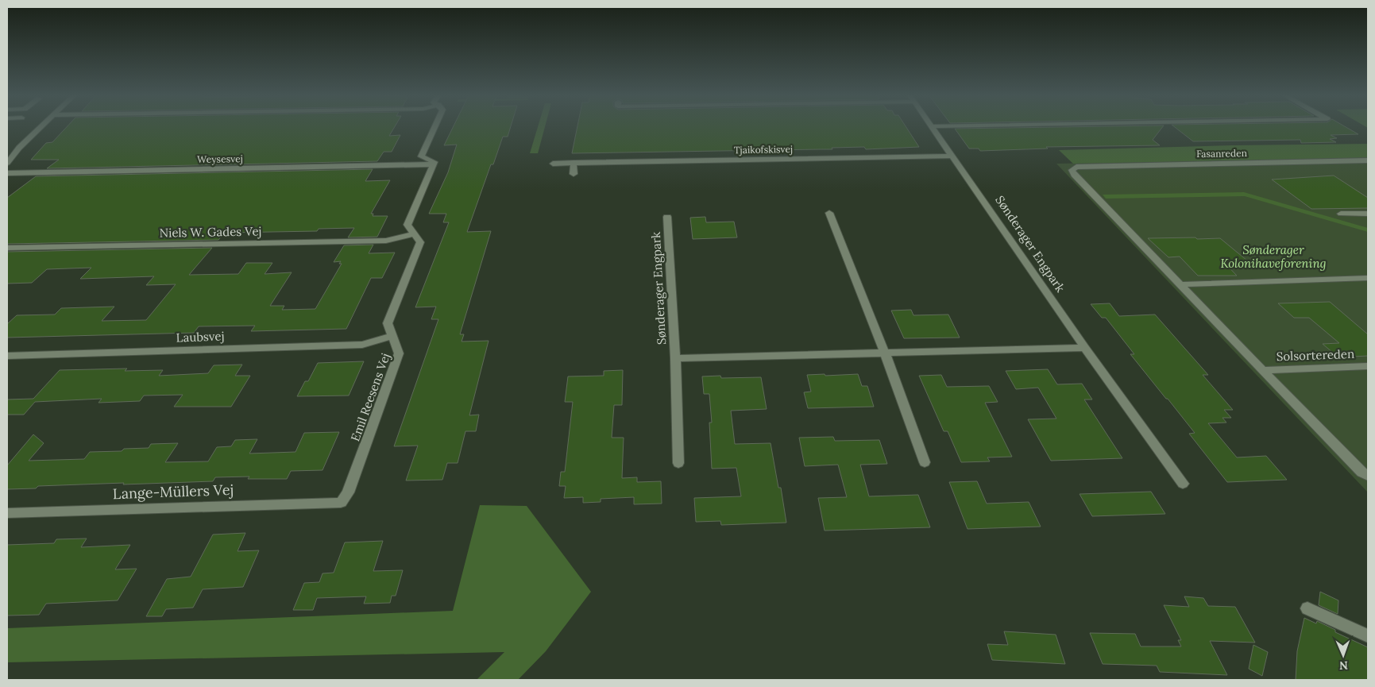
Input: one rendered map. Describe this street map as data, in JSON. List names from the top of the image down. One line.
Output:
{"streets":{"street":["Tjaikofskisvej","Fasanreden","Weysesvej","Niels W. Gades Vej","Sønderager Engpark","Laubsvej","Solsortereden","Emil Reesens Vej","Lange-Müllers Vej"]},"crossings":[["Tjaikofskisvej","Sønderager Engpark"],["Weysesvej","Emil Reesens Vej"],["Niels W. Gades Vej","Emil Reesens Vej"],["Laubsvej","Emil Reesens Vej"],["Emil Reesens Vej","Lange-Müllers Vej"]],"parks":["Sønderager Kolonihaveforening"],"north":"bottom"}
